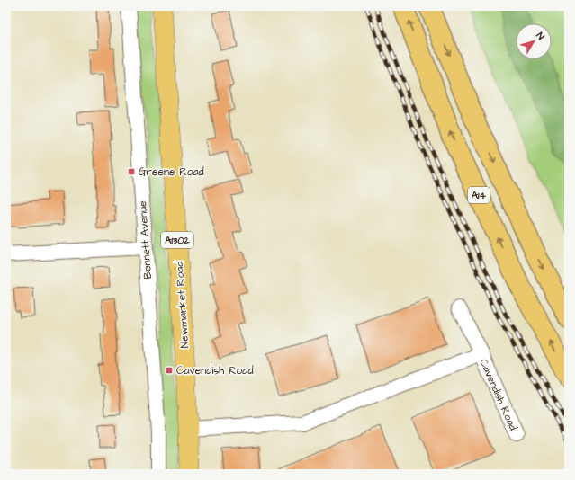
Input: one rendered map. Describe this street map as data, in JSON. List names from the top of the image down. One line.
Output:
{"streets":{"highway":["A14"],"main road":["A1302","Newmarket Road"],"street":["Bennett Avenue","Cavendish Road"]},"crossings":[["Newmarket Road","Cavendish Road"]],"places":{"transit":["Greene Road","Cavendish Road"]},"north":"top right"}
